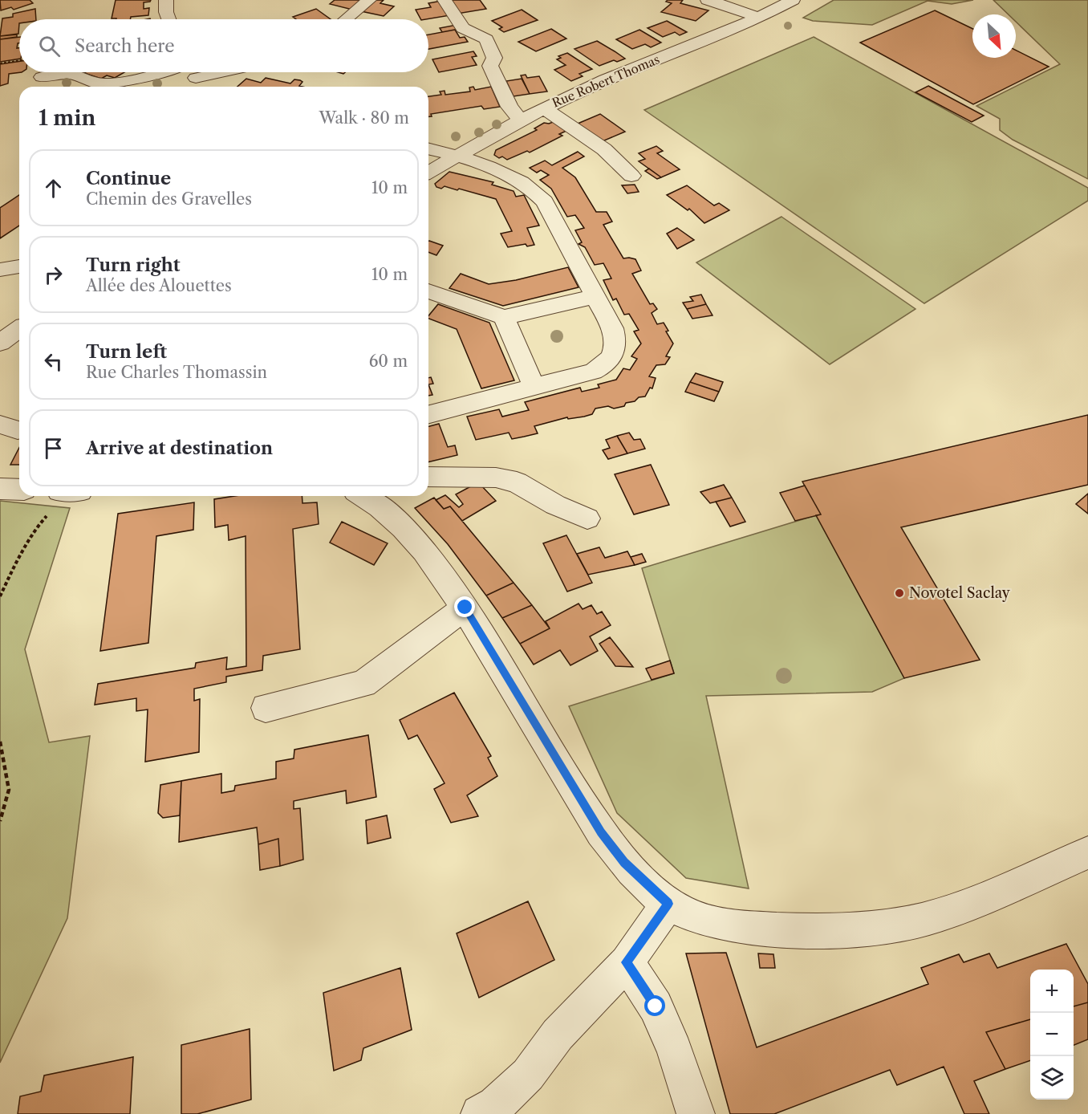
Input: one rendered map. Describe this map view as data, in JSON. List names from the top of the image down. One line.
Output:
{"streets":{"street":["Rue Robert Thomas"]},"places":["Novotel Saclay"],"north":"bottom right","page":{"search":"Search here","heading":["1 min","Walk · 80 m"],"list":[["Continue","Chemin des Gravelles","10 m"],["Turn right","Allée des Alouettes","10 m"],["Turn left","Rue Charles Thomassin","60 m"],"Arrive at destination"],"map_buttons":["+","−"]}}
